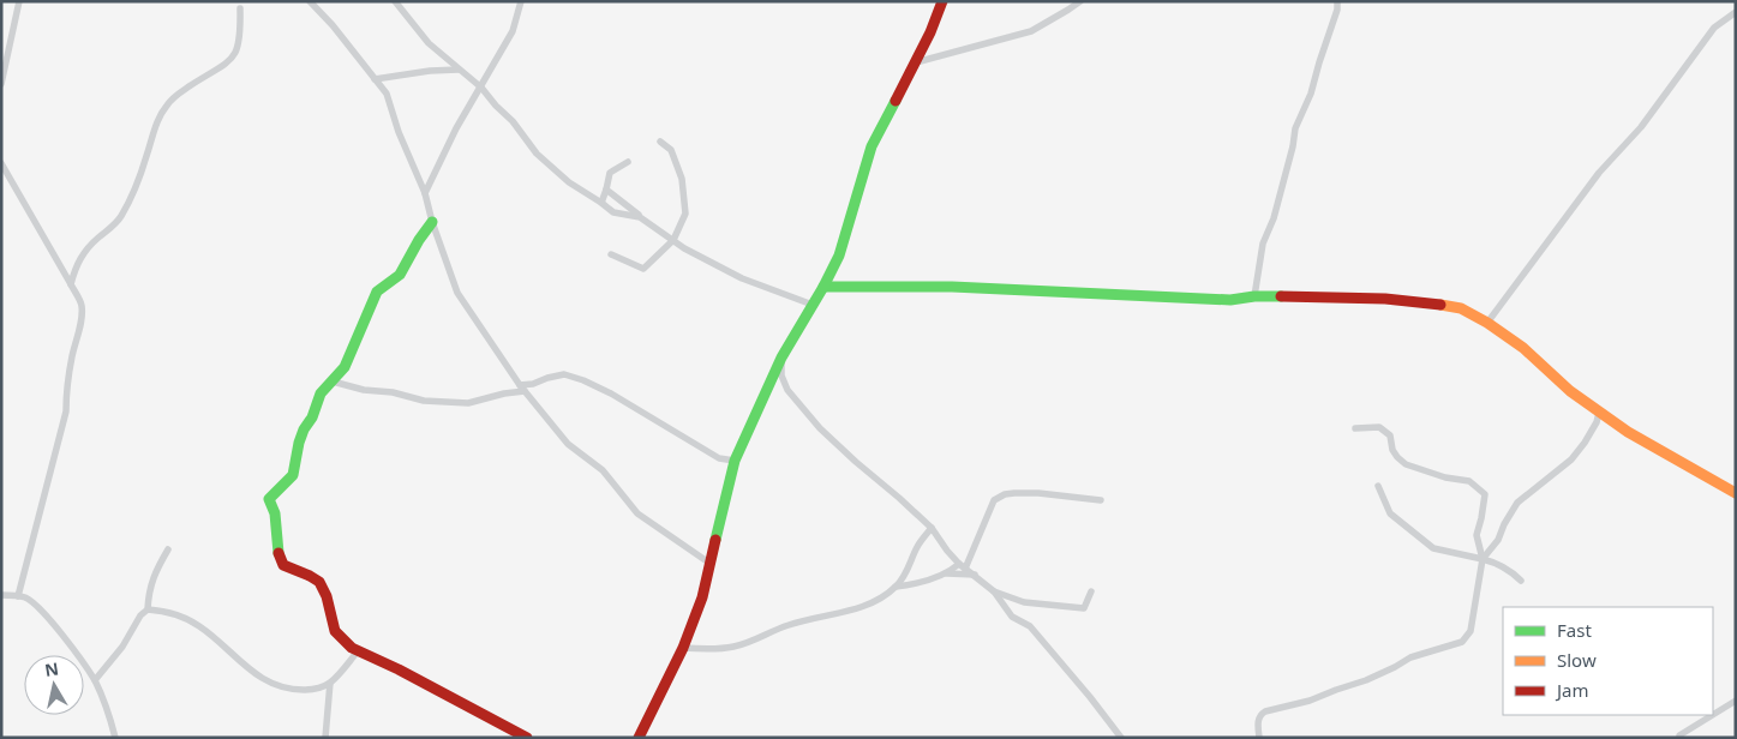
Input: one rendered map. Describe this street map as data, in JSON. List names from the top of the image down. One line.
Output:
{"legend":["Fast","Slow","Jam"],"north":"top"}
